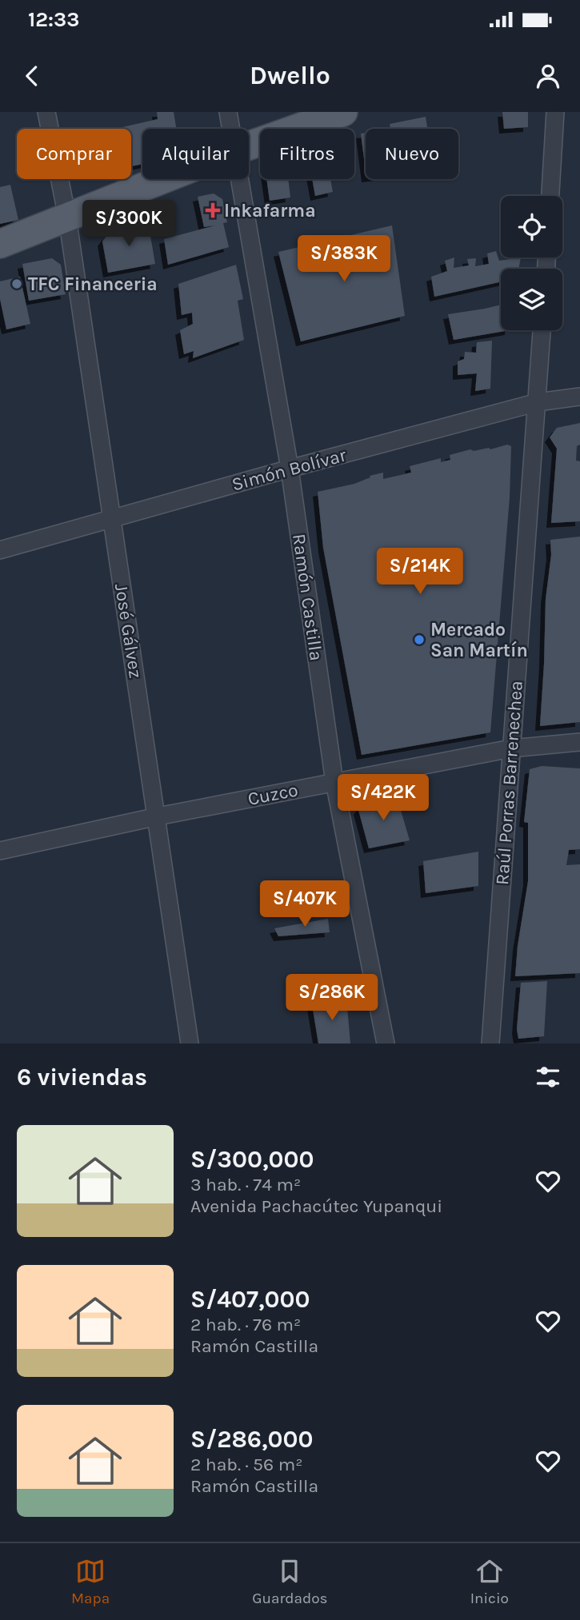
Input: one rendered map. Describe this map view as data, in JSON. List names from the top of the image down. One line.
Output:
{"streets":{"street":["Simón Bolívar","Ramón Castilla","José Gálvez","Raúl Porras Barrenechea","Cuzco"]},"crossings":[["Simón Bolívar","Ramón Castilla"],["Simón Bolívar","José Gálvez"],["Simón Bolívar","Raúl Porras Barrenechea"],["Ramón Castilla","Cuzco"],["José Gálvez","Cuzco"],["Raúl Porras Barrenechea","Cuzco"]],"places":{"health":["Inkafarma"],"other":["TFC Financeria","Mercado San Martín"]},"page":{"status":"12:33","header":"Dwello","chip":["Comprar","Alquilar","Filtros","Nuevo"],"price":["S/300K","S/383K","S/214K","S/422K","S/407K","S/286K"],"heading":"6 viviendas","list":[{"name":"S/300,000","note":"3 hab. · 74 m² · Avenida Pachacútec Yupanqui"},{"name":"S/407,000","note":"2 hab. · 76 m² · Ramón Castilla"},{"name":"S/286,000","note":"2 hab. · 56 m² · Ramón Castilla"}],"tabs":["Mapa","Guardados","Inicio"]}}
